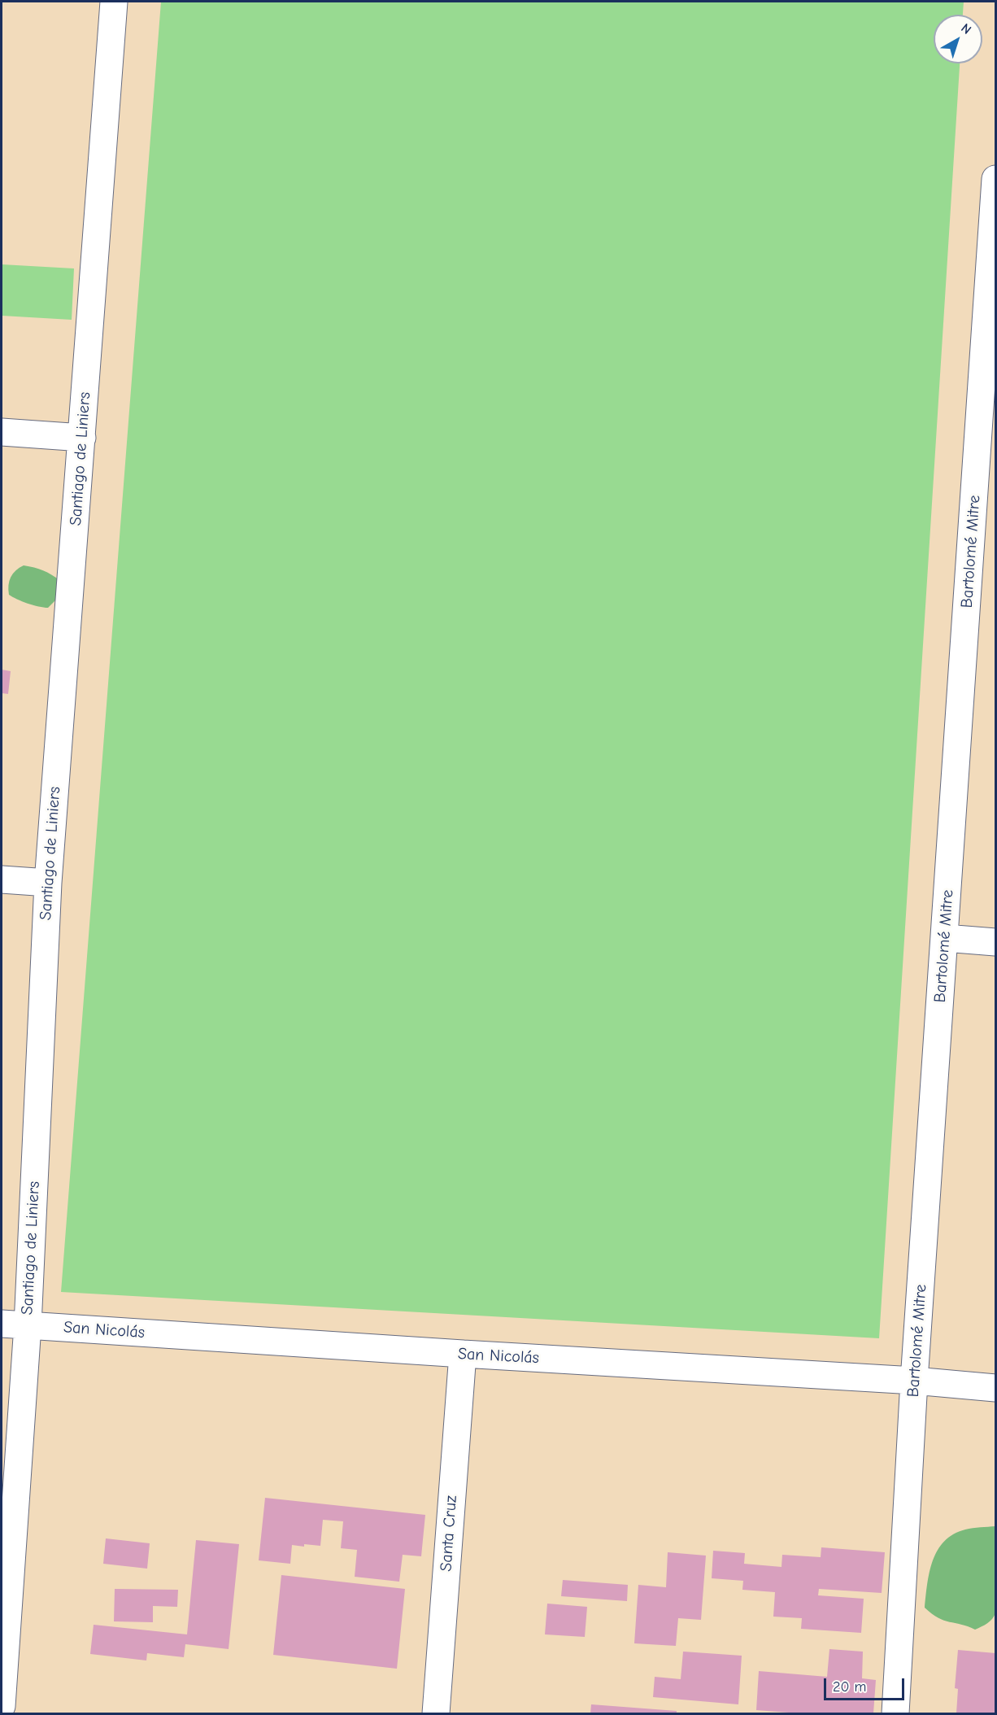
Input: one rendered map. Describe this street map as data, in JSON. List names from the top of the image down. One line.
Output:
{"streets":{"street":["Santiago de Liniers","Bartolomé Mitre","San Nicolás","Santa Cruz"]},"crossings":[["Santiago de Liniers","San Nicolás"],["Bartolomé Mitre","San Nicolás"],["San Nicolás","Santa Cruz"]],"scale_bar":"20 m","north":"top right"}
